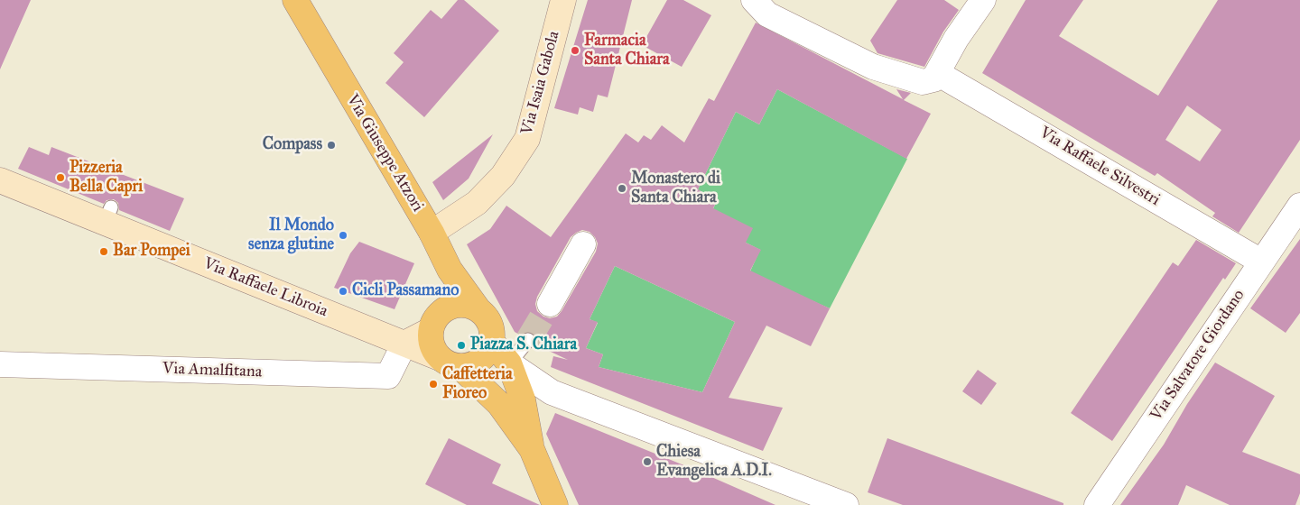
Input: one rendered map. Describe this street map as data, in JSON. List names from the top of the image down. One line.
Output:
{"streets":{"main road":["Via Giuseppe Atzori"],"street":["Via Isaia Gabola","Via Raffaele Silvestri","Via Raffaele Libroia","Via Salvatore Giordano","Via Amalfitana"]},"crossings":[["Via Isaia Gabola","Via Giuseppe Atzori"],["Via Giuseppe Atzori","Via Raffaele Libroia"],["Via Raffaele Silvestri","Via Salvatore Giordano"],["Via Raffaele Libroia","Via Amalfitana"]],"places":["Farmacia Santa Chiara","Compass","Pizzeria Bella Capri","Monastero di Santa Chiara","Il Mondo senza glutine","Bar Pompei","Cicli Passamano","Piazza S. Chiara","Caffetteria Fioreo","Chiesa Evangelica A.D.I."]}
